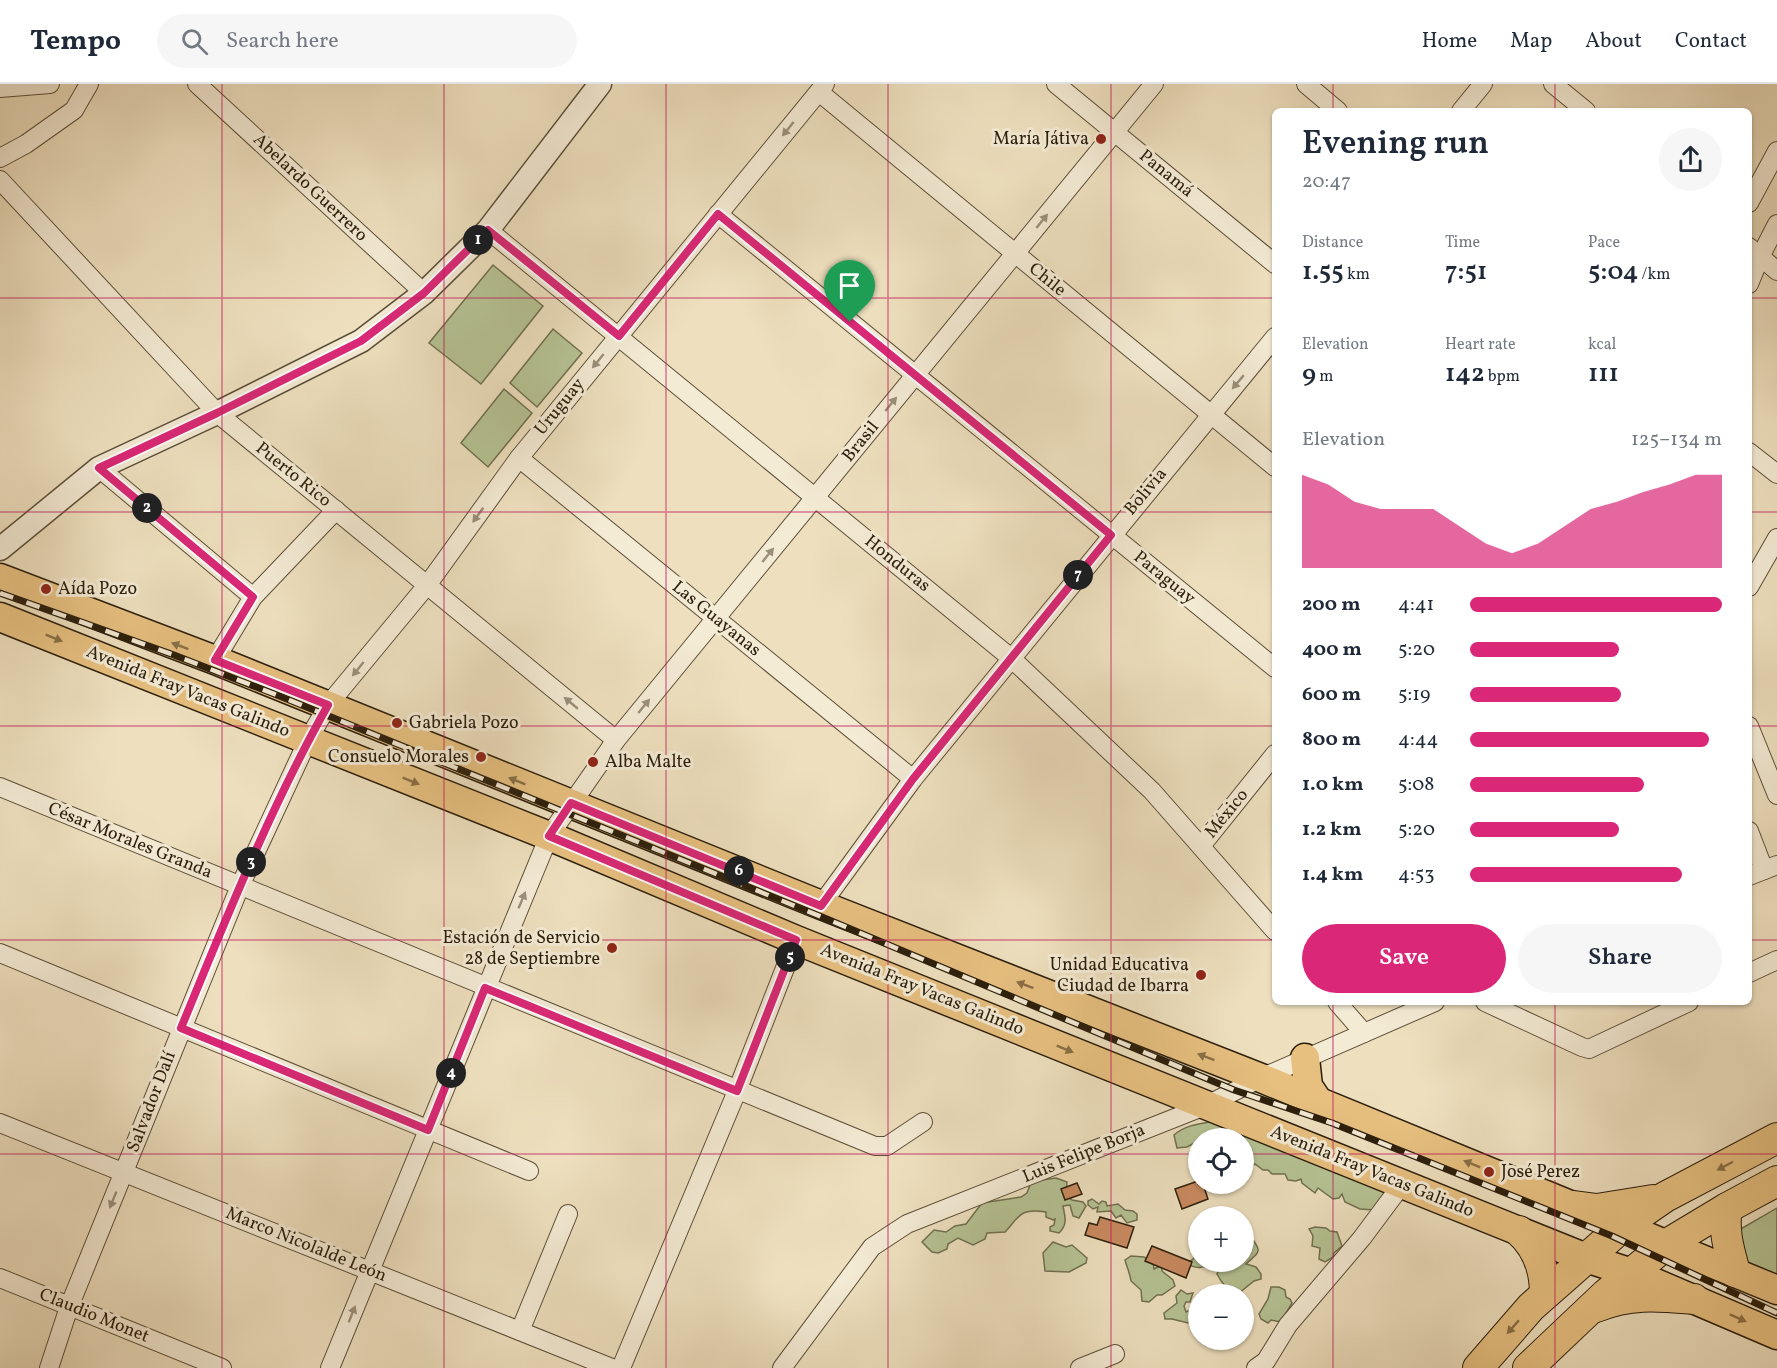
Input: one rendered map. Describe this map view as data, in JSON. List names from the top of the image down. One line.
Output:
{"streets":{"main road":["Avenida Fray Vacas Galindo"],"street":["Panamá","Abelardo Guerrero","Chile","Uruguay","Brasil","Puerto Rico","Bolivia","Honduras","Paraguay","Las Guayanas","México","César Morales Granda","Salvador Dalí","Luis Felipe Borja","Marco Nicolalde León","Claudio Monet"]},"crossings":[["Panamá","Brasil"],["Chile","Uruguay"],["Chile","Brasil"],["Chile","Bolivia"],["Uruguay","Puerto Rico"],["Uruguay","Honduras"],["Uruguay","Paraguay"],["Uruguay","Las Guayanas"],["Uruguay","Avenida Fray Vacas Galindo"],["Uruguay","Salvador Dalí"],["Brasil","Puerto Rico"],["Brasil","Honduras"],["Brasil","Paraguay"],["Brasil","Las Guayanas"],["Brasil","Avenida Fray Vacas Galindo"],["Brasil","César Morales Granda"],["Brasil","Marco Nicolalde León"],["Bolivia","Honduras"],["Bolivia","Paraguay"],["Bolivia","Las Guayanas"],["Bolivia","Avenida Fray Vacas Galindo"],["Honduras","México"],["Avenida Fray Vacas Galindo","Salvador Dalí"],["Avenida Fray Vacas Galindo","Luis Felipe Borja"],["César Morales Granda","Salvador Dalí"],["Salvador Dalí","Marco Nicolalde León"],["Salvador Dalí","Claudio Monet"]],"one_way":["Uruguay","Brasil"],"places":["María Játiva","Aída Pozo","Gabriela Pozo","Consuelo Morales","Alba Malte","Estación de Servicio 28 de Septiembre","Unidad Educativa Ciudad de Ibarra","José Perez"],"page":{"header":"Tempo","search":"Search here","nav":["Home","Map","About","Contact"],"heading":["Evening run","20:47"],"stats":[["Distance","1.55 km"],["Time","7:51"],["Pace","5:04 /km"],["Elevation","9 m"],["Heart rate","142 bpm"],["kcal","111"]],"pins":["1","2","7","3","6","5","4"],"chart":["Elevation","125–134 m"],"list":[{"name":"200 m","note":"4:41"},{"name":"400 m","note":"5:20"},{"name":"600 m","note":"5:19"},{"name":"800 m","note":"4:44"},{"name":"1.0 km","note":"5:08"},{"name":"1.2 km","note":"5:20"},{"name":"1.4 km","note":"4:53"}],"buttons":["Save","Share"],"map_buttons":["+","−"]}}
